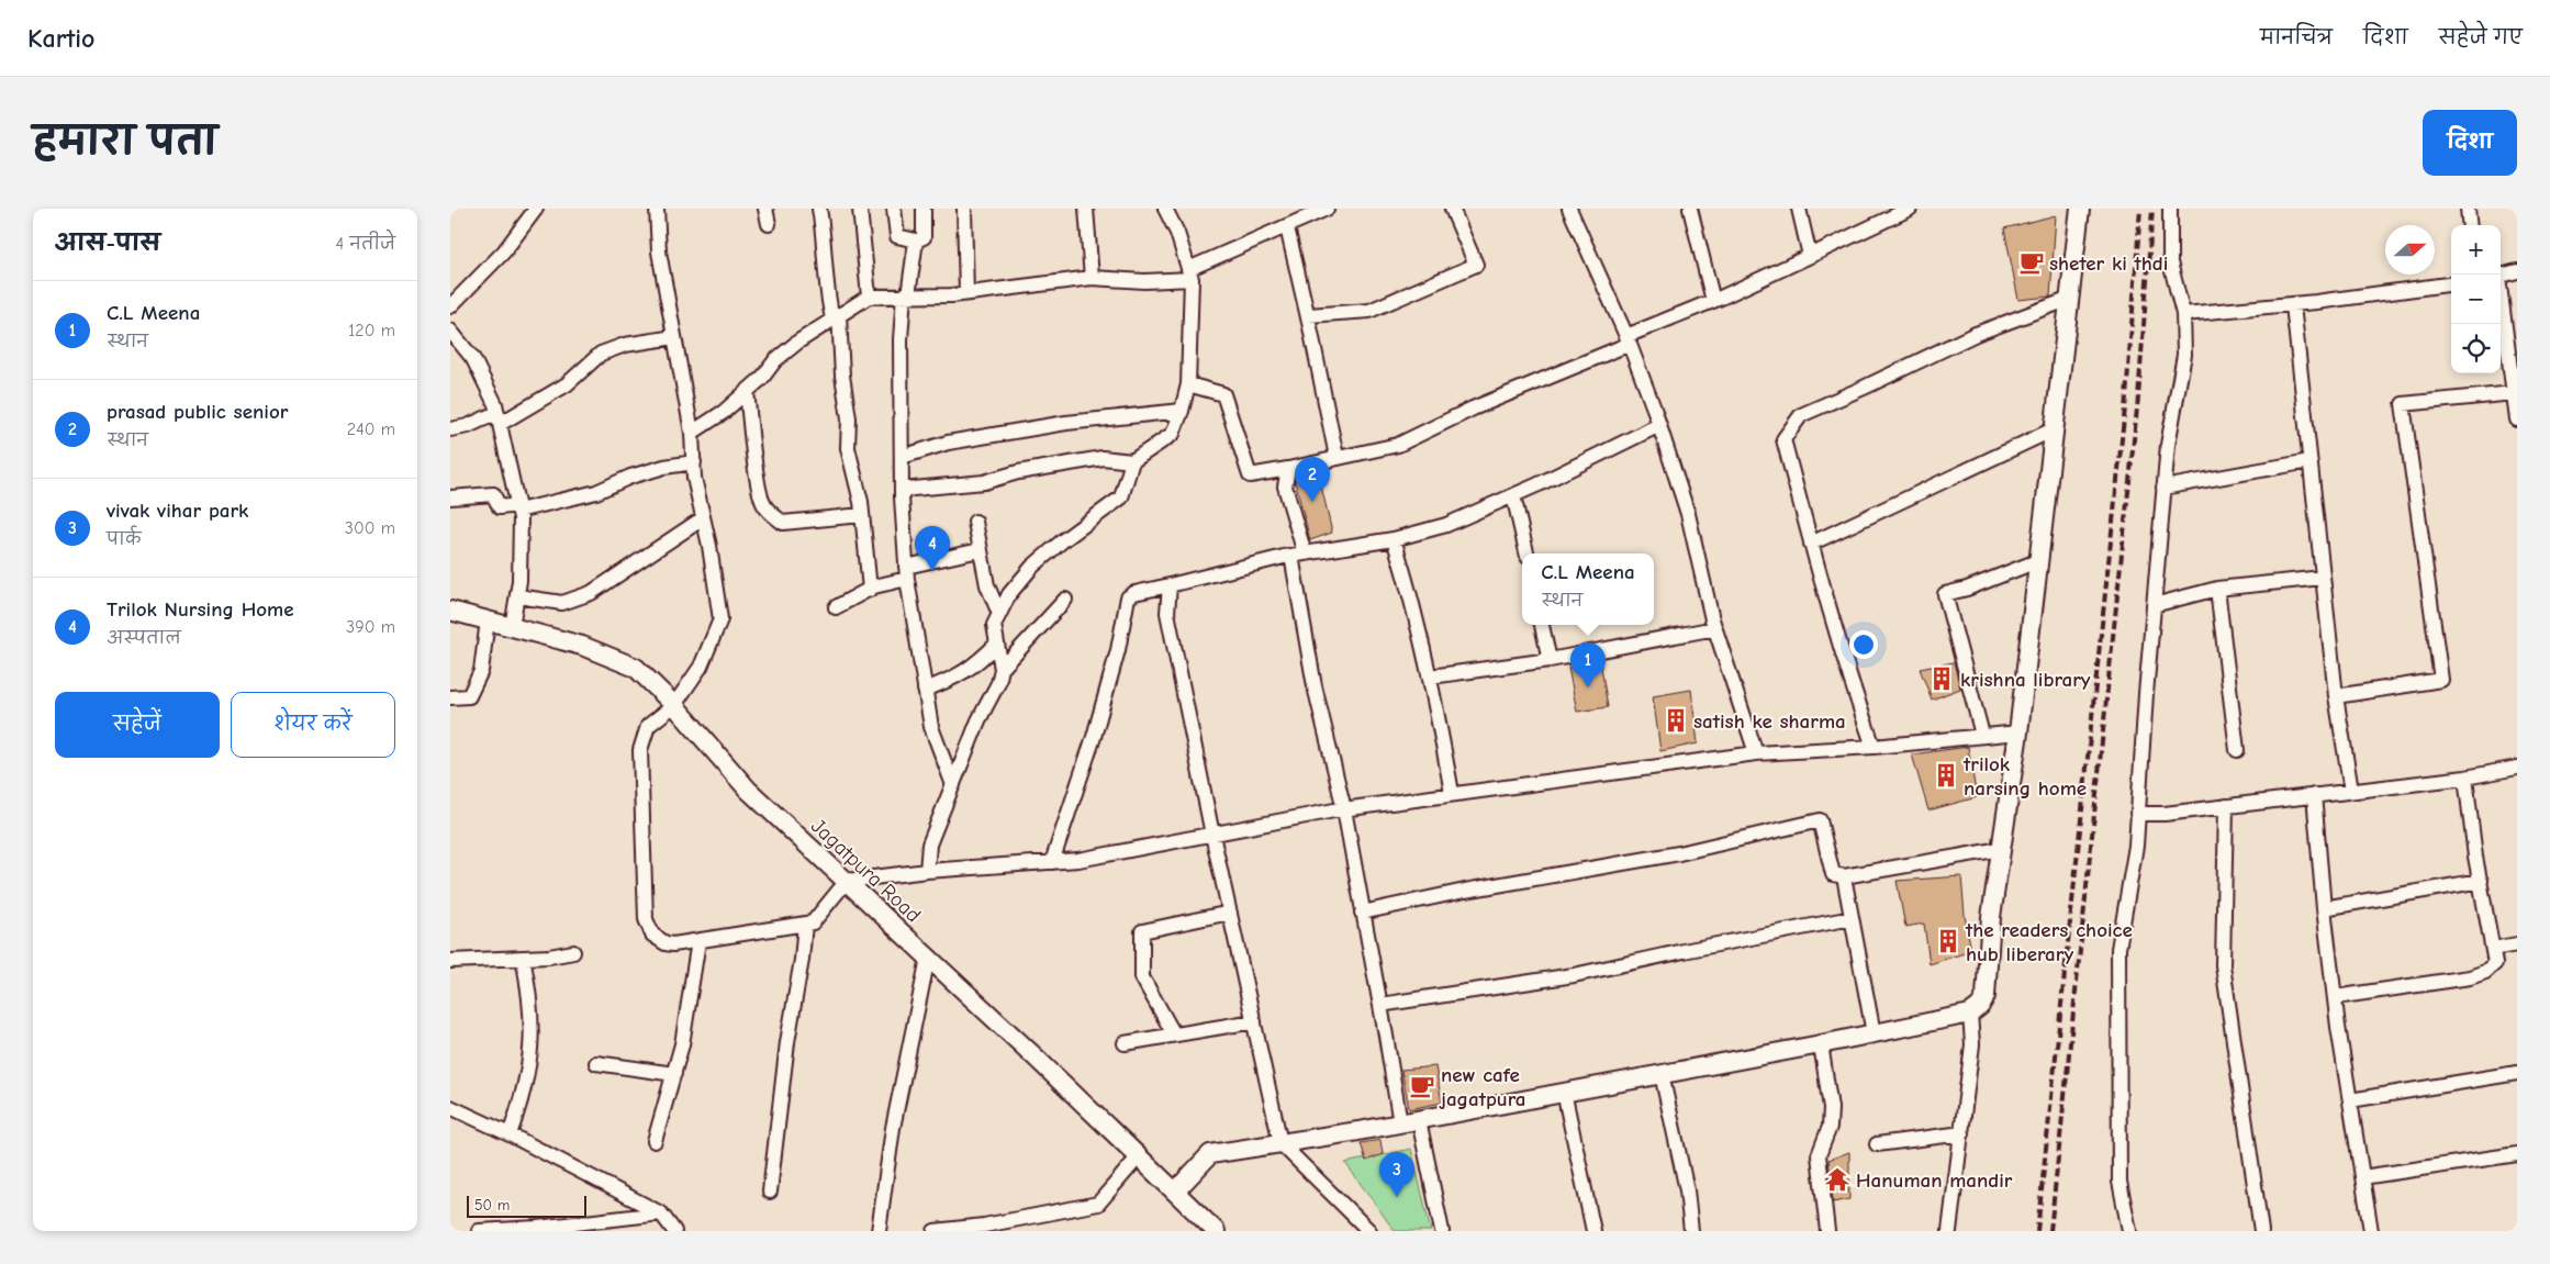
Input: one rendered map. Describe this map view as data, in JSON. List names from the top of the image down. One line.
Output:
{"streets":{"street":["Jagatpura Road"]},"places":{"cafe":["sheter ki thdi","new cafe jagatpura"],"building":["krishna library","satish ke sharma","trilok narsing home","the readers choice hub liberary"],"temple":["Hanuman mandir"]},"scale_bar":"50 m","north":"right","page":{"header":"Kartio","nav":["मानचित्र","दिशा","सहेजे गए"],"title":"हमारा पता","buttons":["दिशा",["सहेजें","शेयर करें"]],"heading":["आस-पास","4 नतीजे"],"map_buttons":["+","−"],"list":[{"mark":"1","name":"C.L Meena","note":"स्थान","value":"120 m"},{"mark":"2","name":"prasad public senior","note":"स्थान","value":"240 m"},{"mark":"3","name":"vivak vihar park","note":"पार्क","value":"300 m"},{"mark":"4","name":"Trilok Nursing Home","note":"अस्पताल","value":"390 m"}],"pins":["2","4","1","3"],"popup":["C.L Meena","स्थान"],"scale":"50 m"}}
